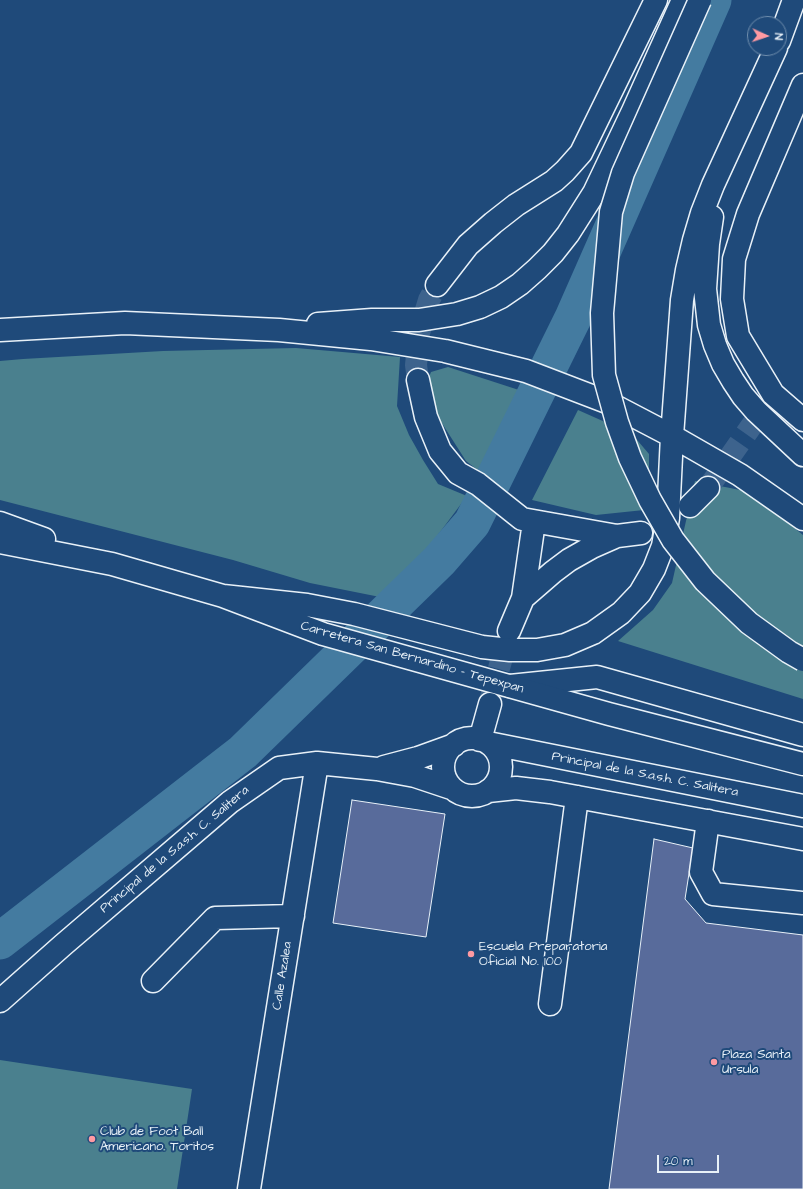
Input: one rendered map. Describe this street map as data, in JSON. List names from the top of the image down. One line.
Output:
{"streets":{"main road":["Carretera San Bernardino - Tepexpan","Principal de la S.a.s.h. C. Salitera","Calle Azalea"]},"crossings":[["Principal de la S.a.s.h. C. Salitera","Calle Azalea"]],"places":["Escuela Preparatoria Oficial No. 100","Plaza Santa Ursula","Club de Foot Ball Americano. Toritos"],"scale_bar":"20 m","north":"right"}
